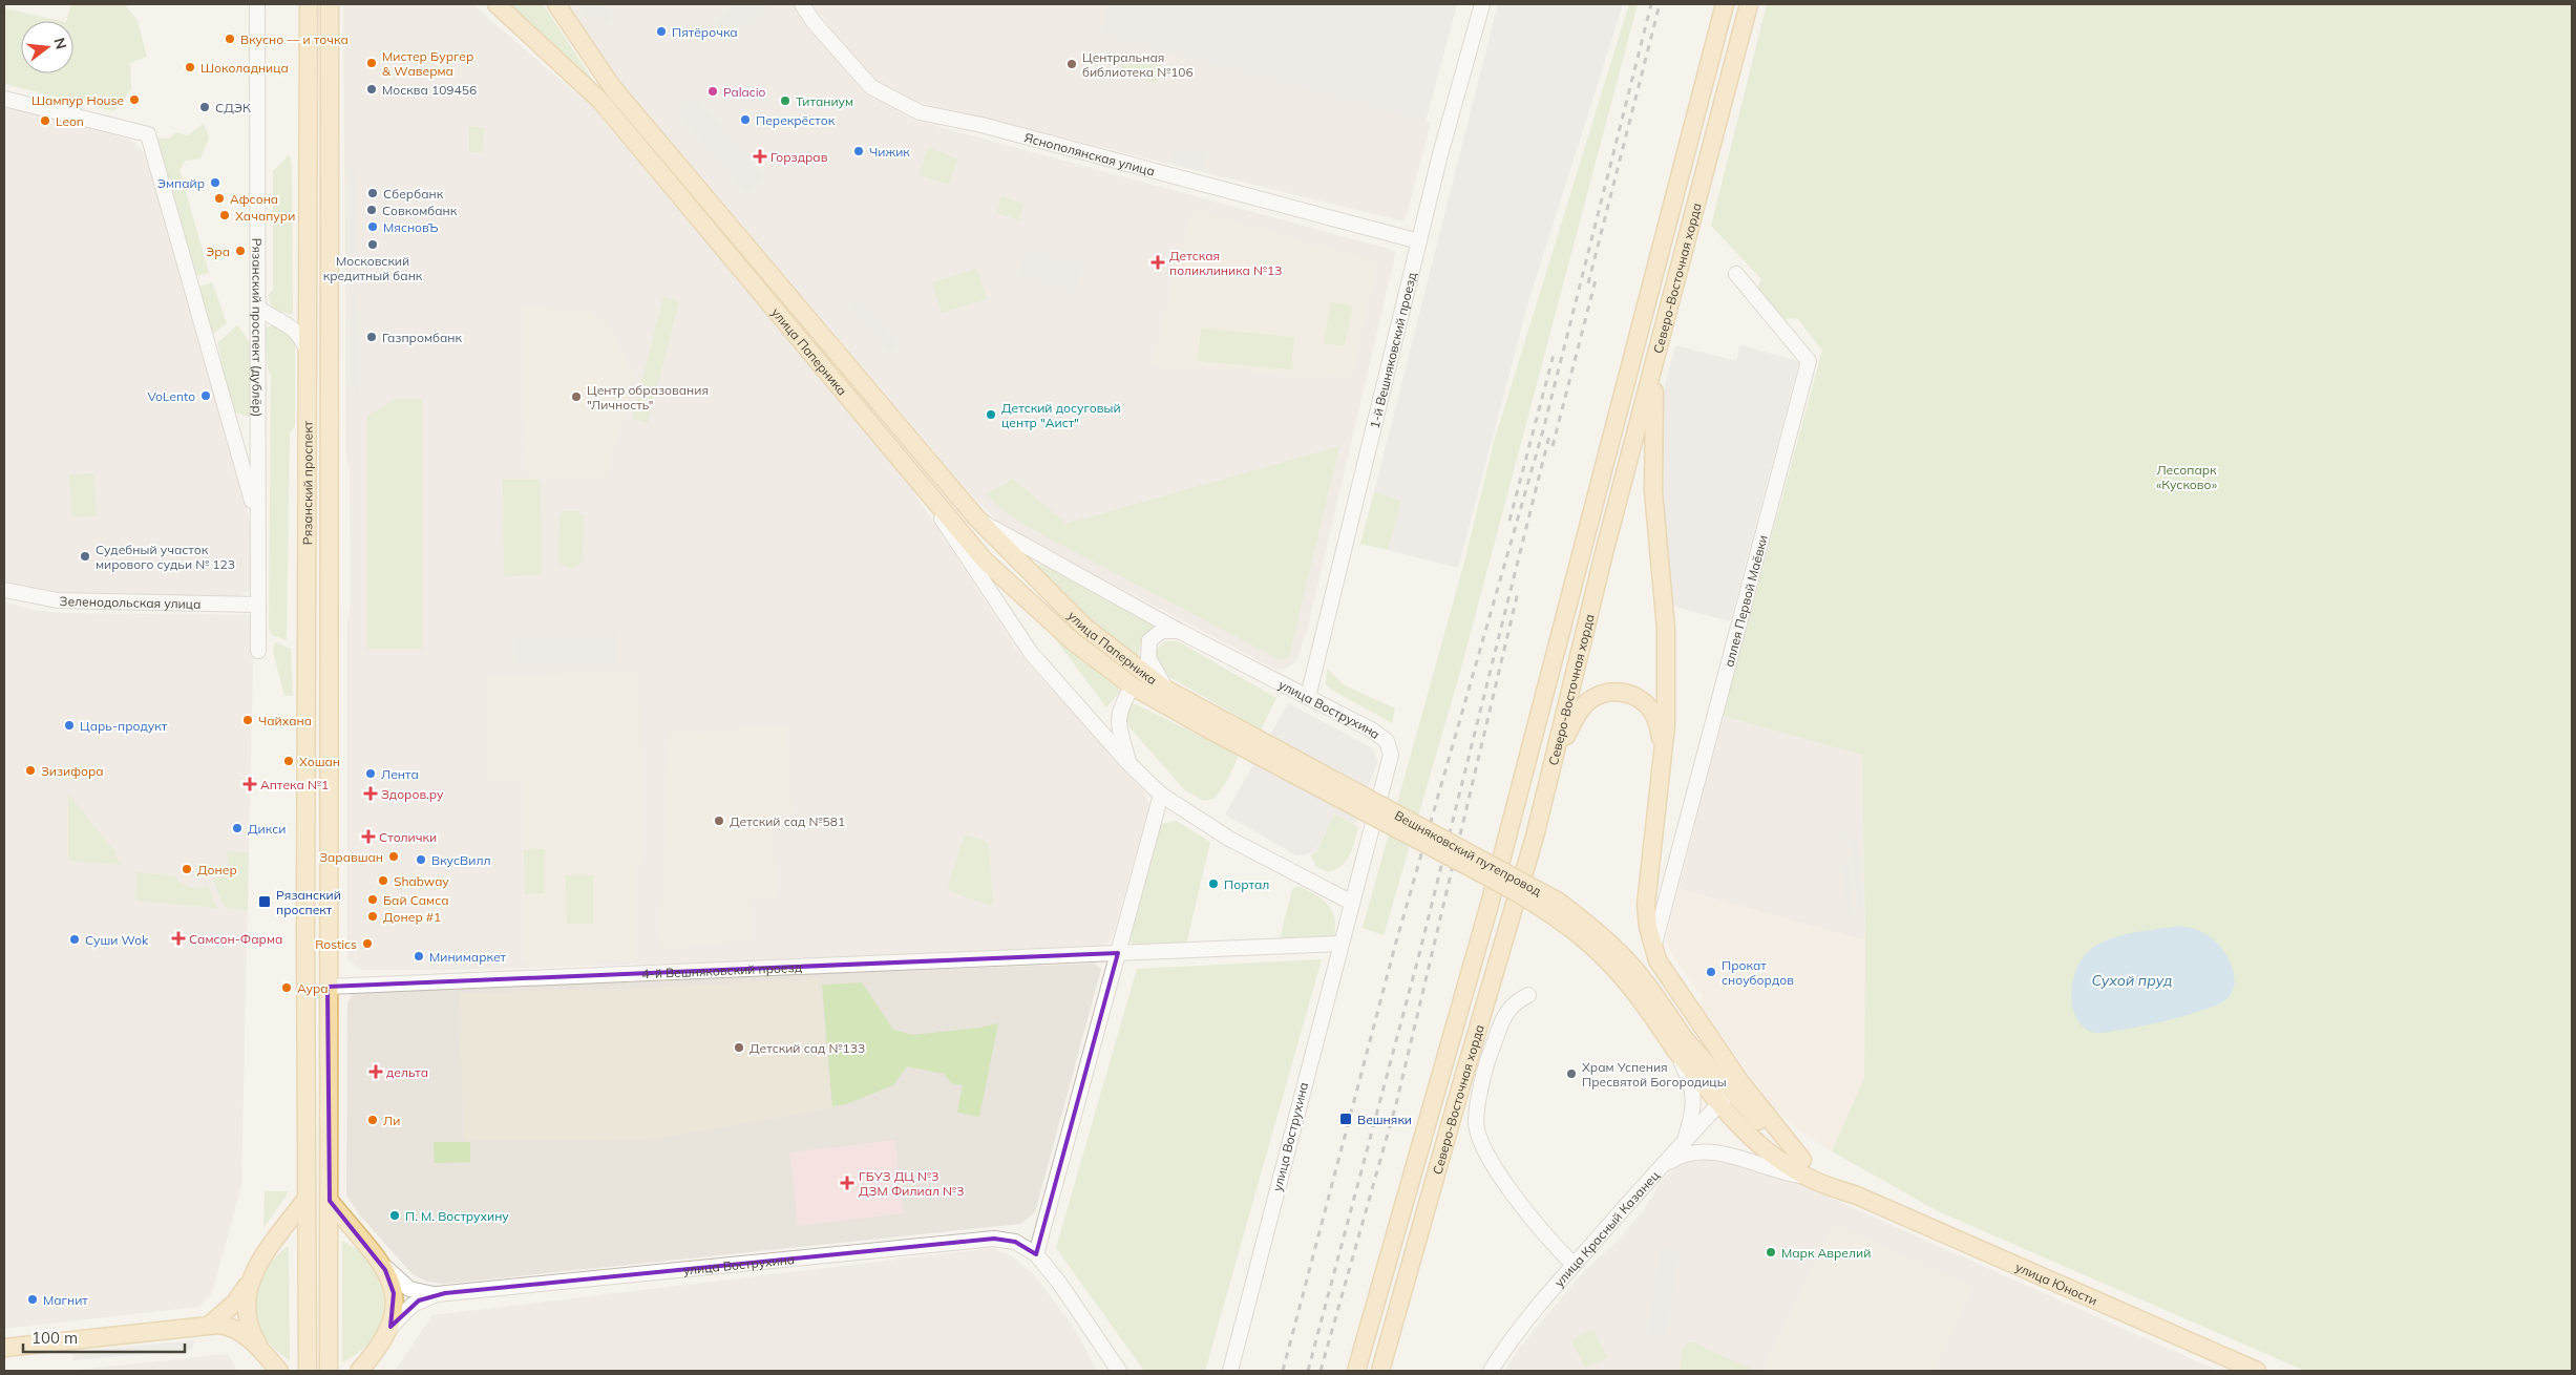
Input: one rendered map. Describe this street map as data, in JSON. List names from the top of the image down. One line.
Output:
{"streets":{"main road":["Северо-Восточная хорда","улица Паперника","Рязанский проспект","Вешняковский путепровод","улица Юности"],"street":["Яснополянская улица","Рязанский проспект (дублёр)","1-й Вешняковский проезд","аллея Первой Маёвки","Зеленодольская улица","улица Вострухина","4-й Вешняковский проезд","улица Красный Казанец"]},"crossings":[["Яснополянская улица","1-й Вешняковский проезд"],["Рязанский проспект (дублёр)","Зеленодольская улица"],["1-й Вешняковский проезд","улица Вострухина"],["улица Паперника","улица Вострухина"],["улица Паперника","Вешняковский путепровод"],["Рязанский проспект","4-й Вешняковский проезд"],["улица Вострухина","4-й Вешняковский проезд"],["Вешняковский путепровод","улица Юности"],["улица Красный Казанец","улица Юности"]],"water":["Сухой пруд"],"parks":["Лесопарк «Кусково»"],"places":{"other":["Пятёрочка","Вкусно — и точка","Мистер Бургер & Wаверма","Центральная библиотека №106","Шоколадница","Москва 109456","Palacio","Шампур House","Титаниум","СДЭК","Перекрёсток","Leon","Чижик","Эмпайр","Сбербанк","Афсона","Совкомбанк","Хачапури","МясновЪ","Московский кредитный банк","Эра","Газпромбанк","VoLento","Центр образования \"Личность\"","Детский досуговый центр \"Аист\"","Судебный участок мирового судьи № 123","Чайхана","Царь-продукт","Хошан","Зизифора","Лента","Детский сад №581","Дикси","Заравшан","ВкусВилл","Донер","Shabway","Портал","Бай Самса","Донер #1","Суши Wok","Rostics","Минимаркет","Прокат сноубордов","Аура","Детский сад №133","Храм Успения Пресвятой Богородицы","Ли","П. М. Вострухину","Марк Аврелий","Магнит"],"health":["Горздрав","Детская поликлиника №13","Аптека №1","Здоров.ру","Столички","Самсон-Фарма","дельта","ГБУЗ ДЦ №3 ДЗМ Филиал №3"],"transit":["Рязанский проспект","Вешняки"]},"scale_bar":"100 m","north":"right"}
